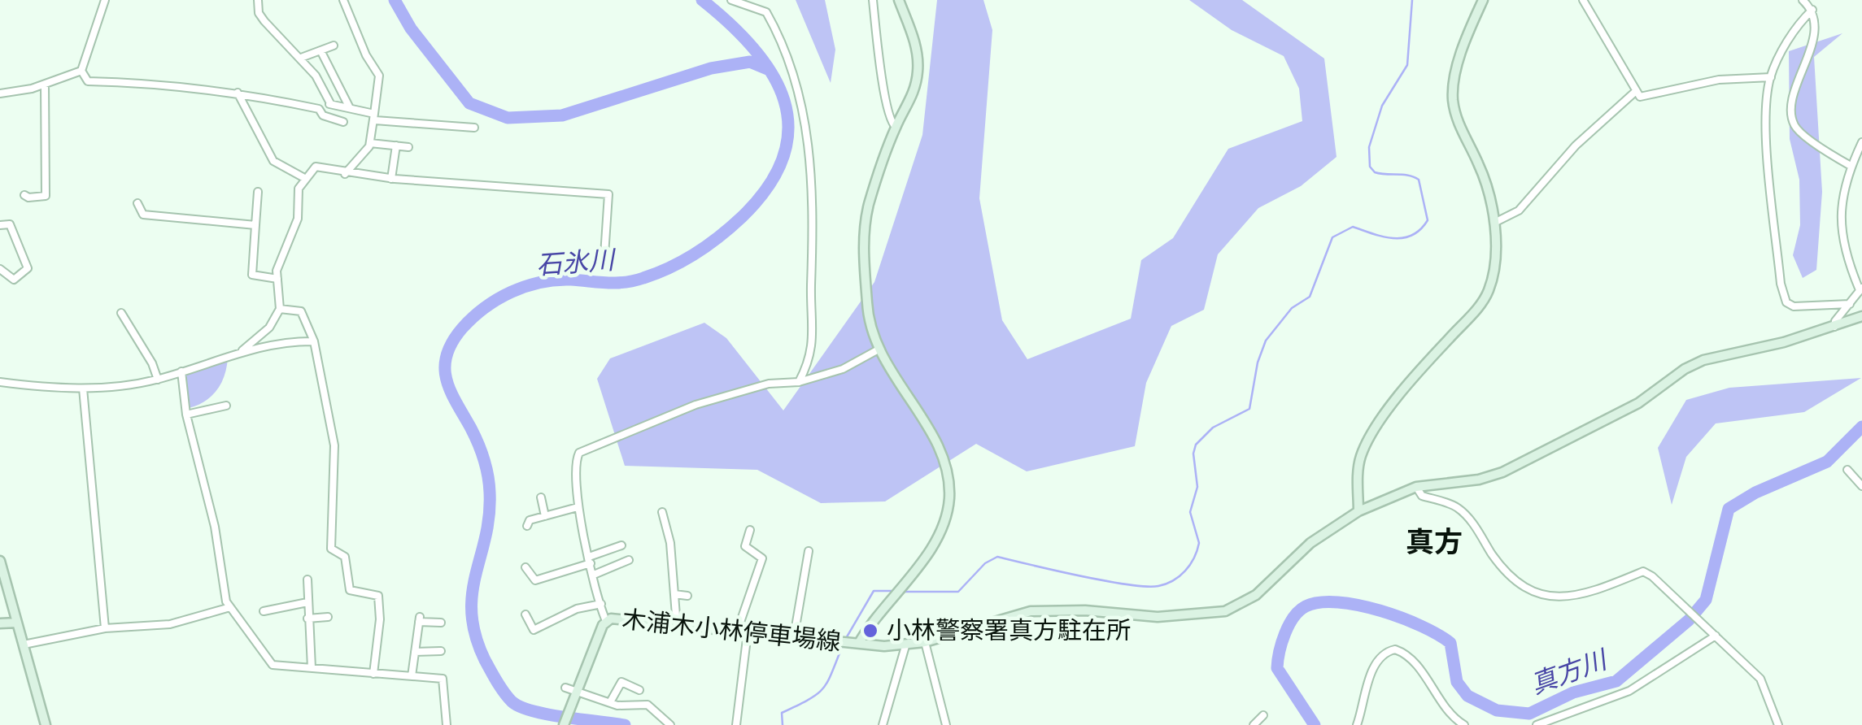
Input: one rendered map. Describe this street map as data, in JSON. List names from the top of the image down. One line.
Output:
{"streets":{"main road":["木浦木小林停車場線"]},"districts":["真方"],"water":["石氷川","真方川"],"places":["小林警察署真方駐在所"]}
